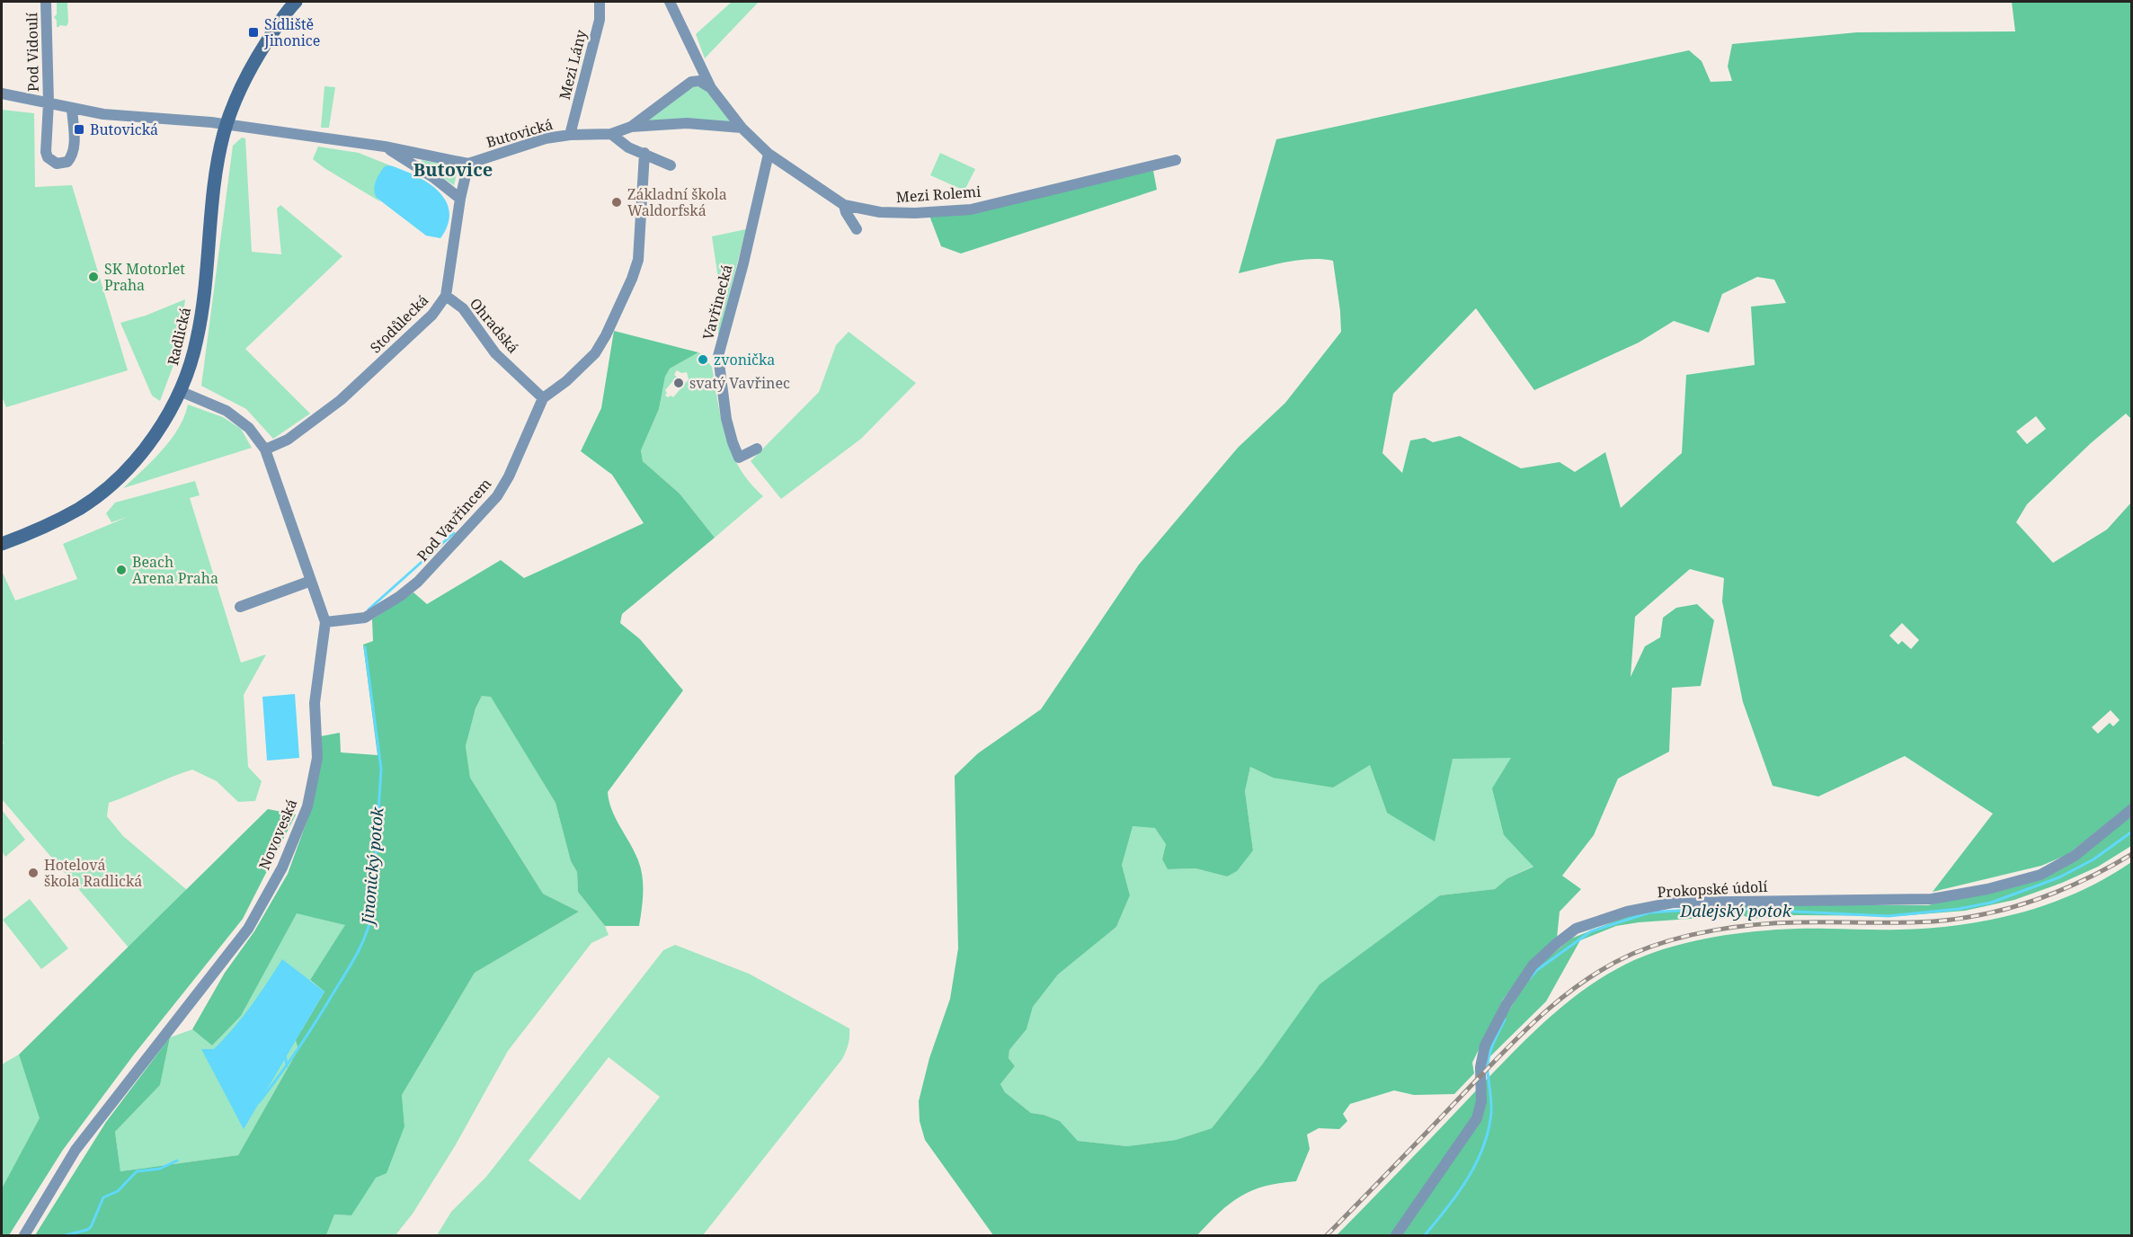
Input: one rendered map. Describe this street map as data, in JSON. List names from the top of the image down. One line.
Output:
{"streets":{"main road":["Radlická"],"street":["Pod Vidoulí","Mezi Lány","Butovická","Mezi Rolemi","Vavřinecká","Stodůlecká","Ohradská","Pod Vavřincem","Novoveská","Prokopské údolí"]},"crossings":[["Mezi Lány","Butovická"],["Butovická","Mezi Rolemi"],["Butovická","Stodůlecká"],["Mezi Rolemi","Vavřinecká"],["Stodůlecká","Ohradská"],["Stodůlecká","Novoveská"],["Ohradská","Pod Vavřincem"],["Radlická","Novoveská"],["Pod Vavřincem","Novoveská"]],"districts":["Butovice"],"water":["Jinonický potok","Dalejský potok"],"places":{"transit":["Sídliště Jinonice","Butovická"],"other":["Základní škola Waldorfská","SK Motorlet Praha","zvonička","svatý Vavřinec","Beach Arena Praha","Hotelová škola Radlická"]}}
